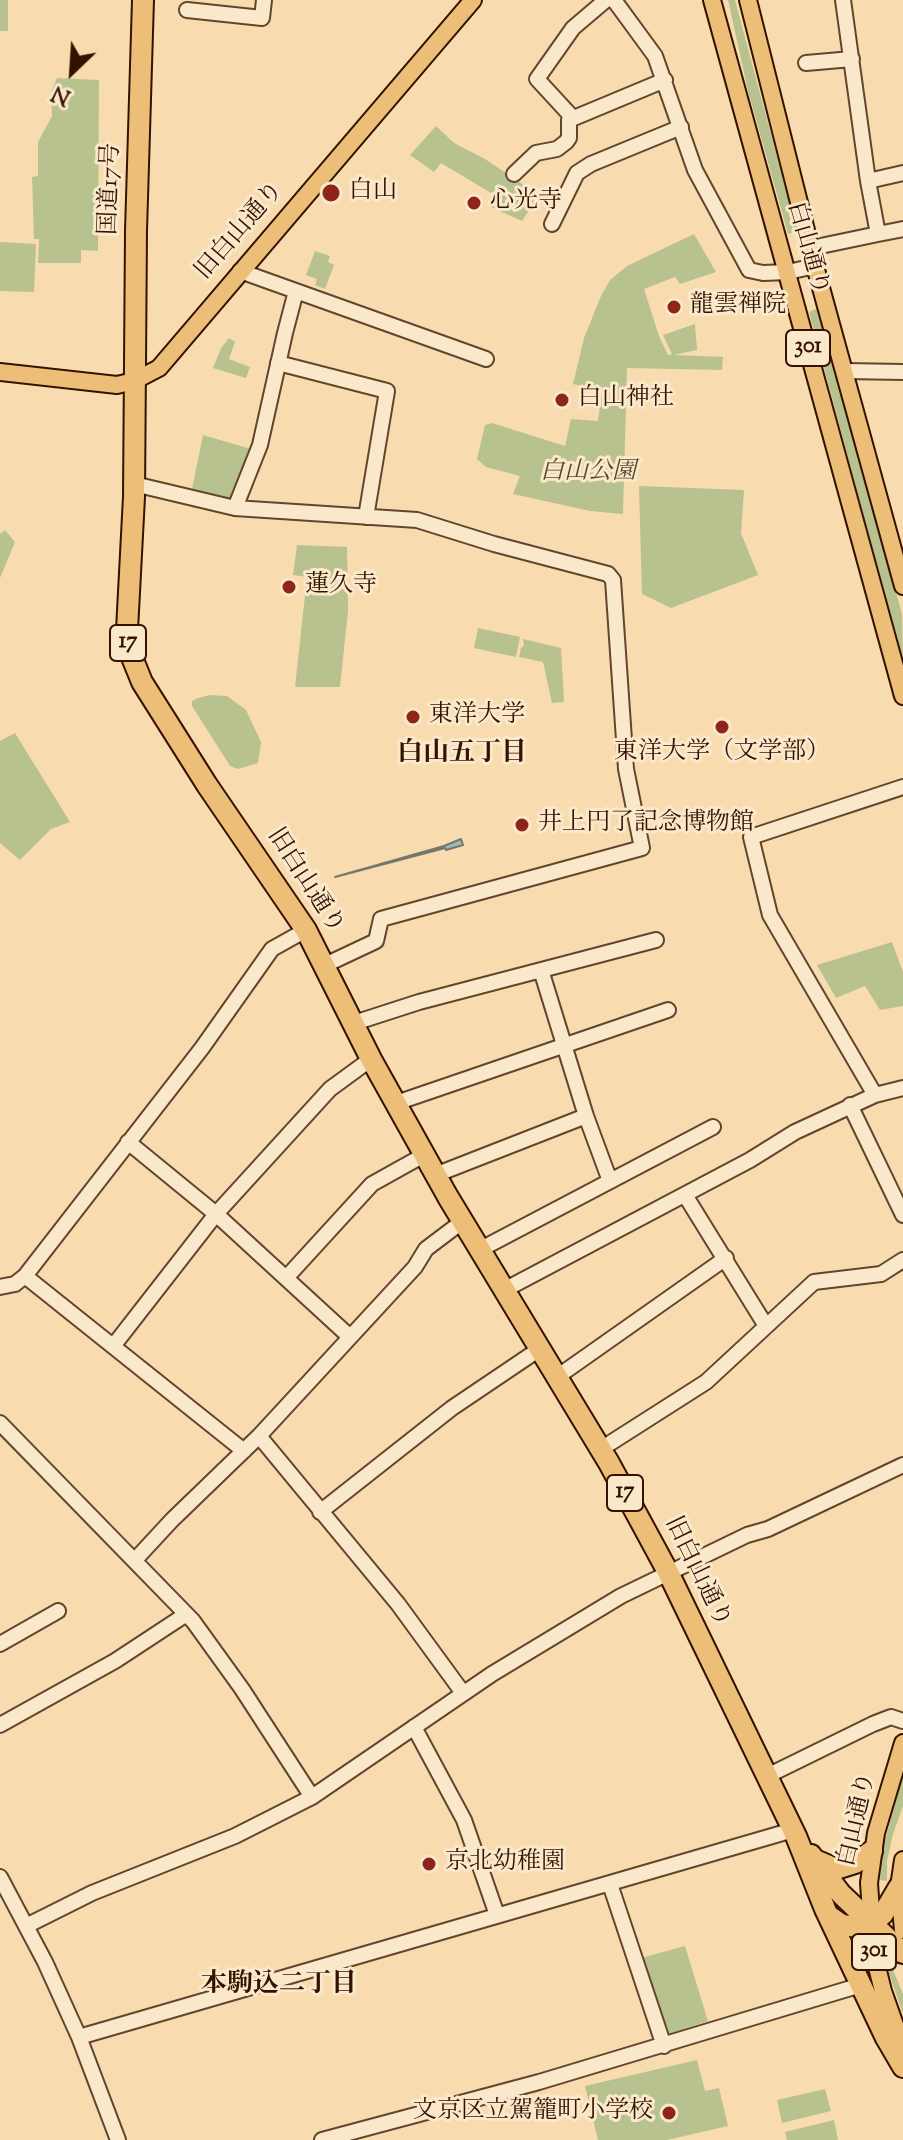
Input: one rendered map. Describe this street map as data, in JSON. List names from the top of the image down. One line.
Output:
{"streets":{"highway":["国道17号","旧白山通り","17"],"main road":["白山通り","301"]},"crossings":[["国道17号","旧白山通り"],["旧白山通り","17"],["白山通り","17"]],"districts":["白山五丁目","本駒込二丁目"],"parks":["白山公園"],"places":["白山","心光寺","龍雲禅院","白山神社","蓮久寺","東洋大学","東洋大学（文学部）","井上円了記念博物館","京北幼稚園","文京区立駕籠町小学校"],"north":"bottom left"}
